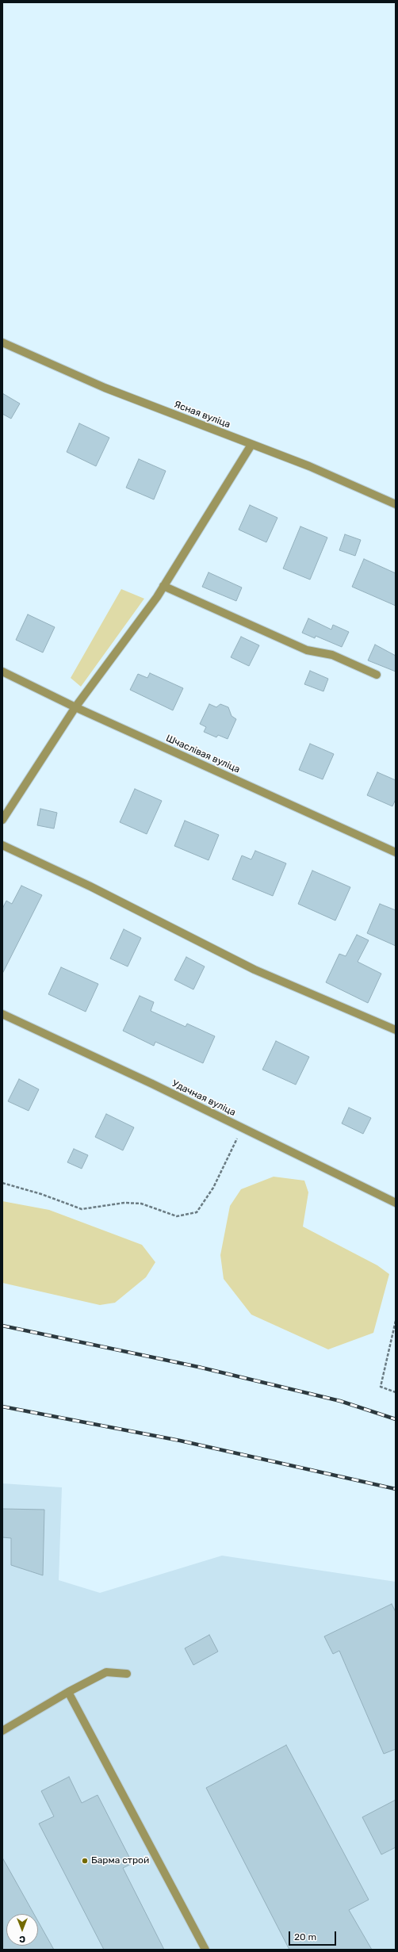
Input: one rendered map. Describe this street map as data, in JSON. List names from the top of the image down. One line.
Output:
{"streets":{"street":["Ясная вуліца","Шчаслівая вуліца","Удачная вуліца"]},"places":["Барма строй"],"scale_bar":"20 m","north":"bottom"}
